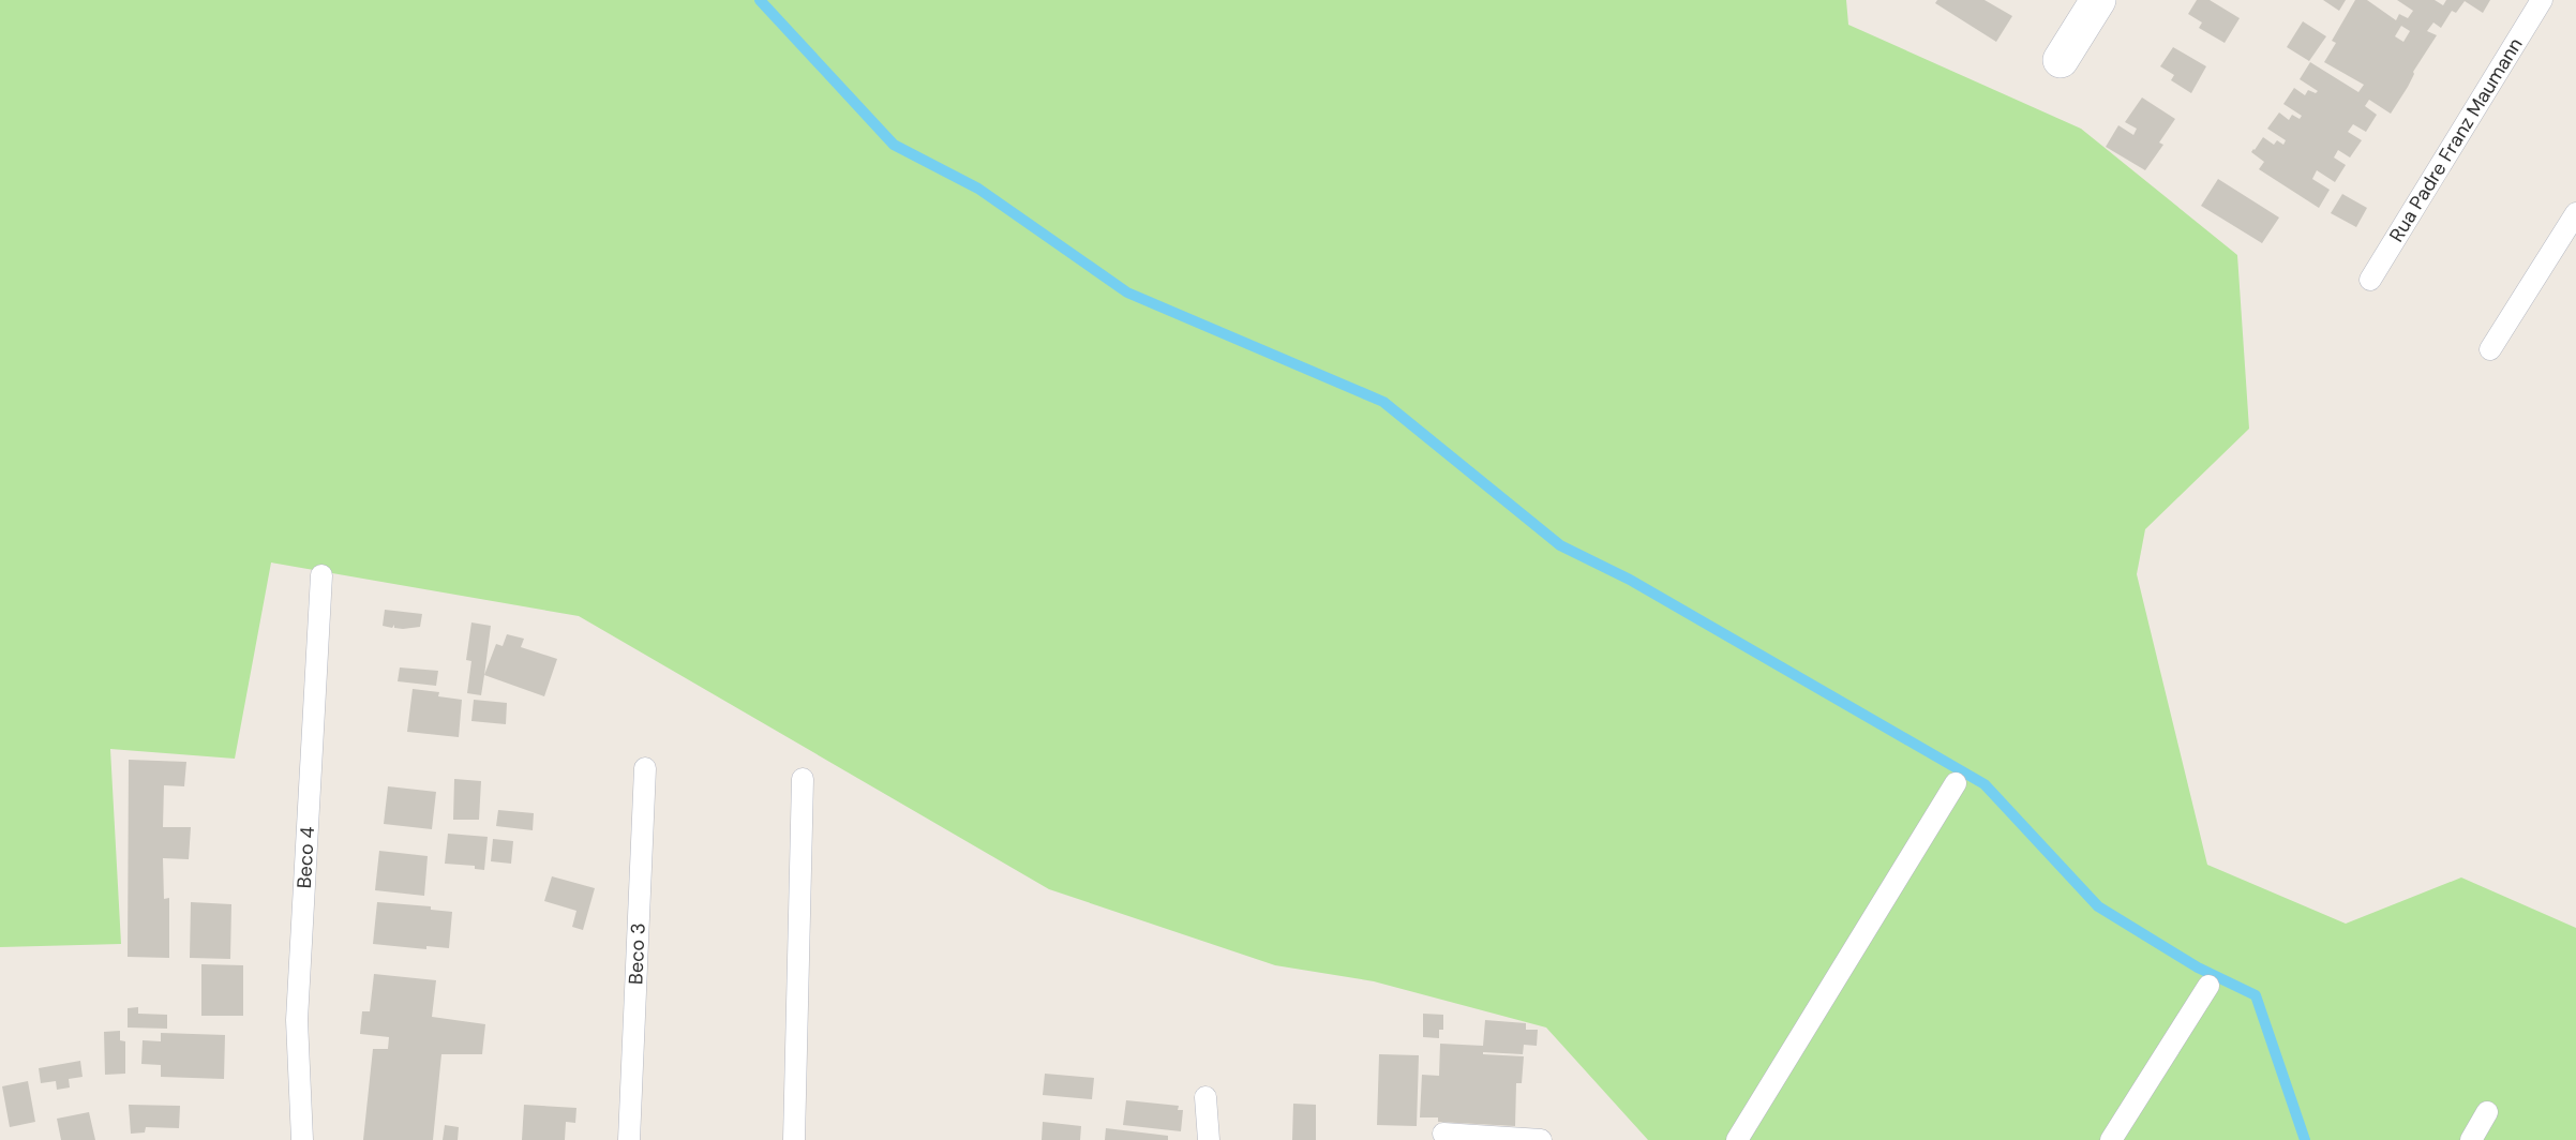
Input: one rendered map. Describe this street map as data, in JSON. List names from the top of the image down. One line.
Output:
{"streets":{"lane":["Rua Padre Franz Maumann","Beco 4","Beco 3"]}}
